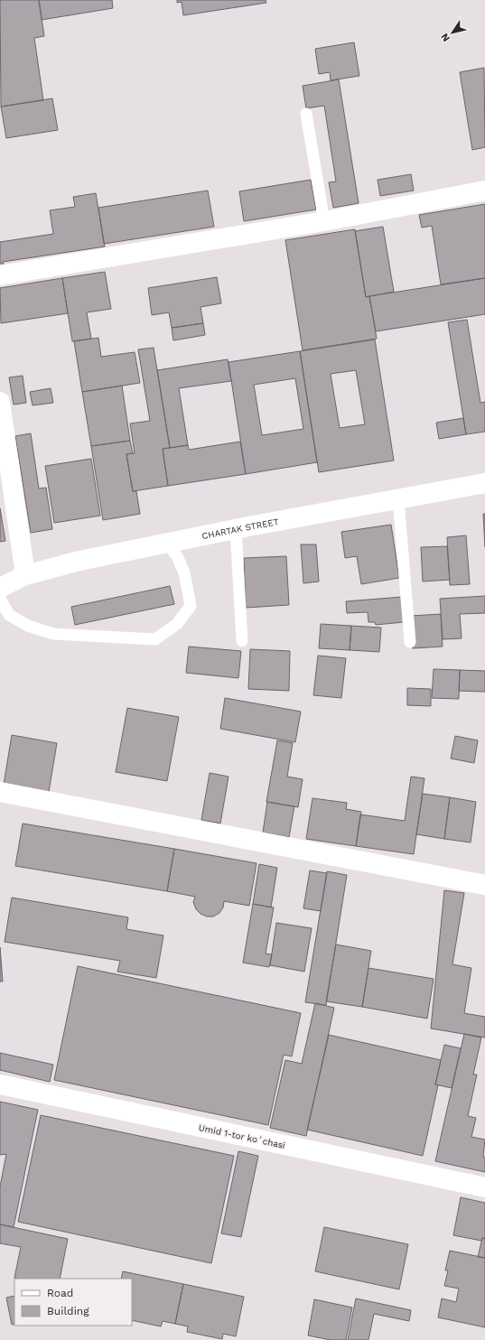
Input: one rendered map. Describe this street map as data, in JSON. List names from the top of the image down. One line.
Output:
{"streets":{"street":["CHARTAK STREET","Umid 1-tor koʻchasi"]},"legend":["Road","Building"],"north":"bottom left"}
